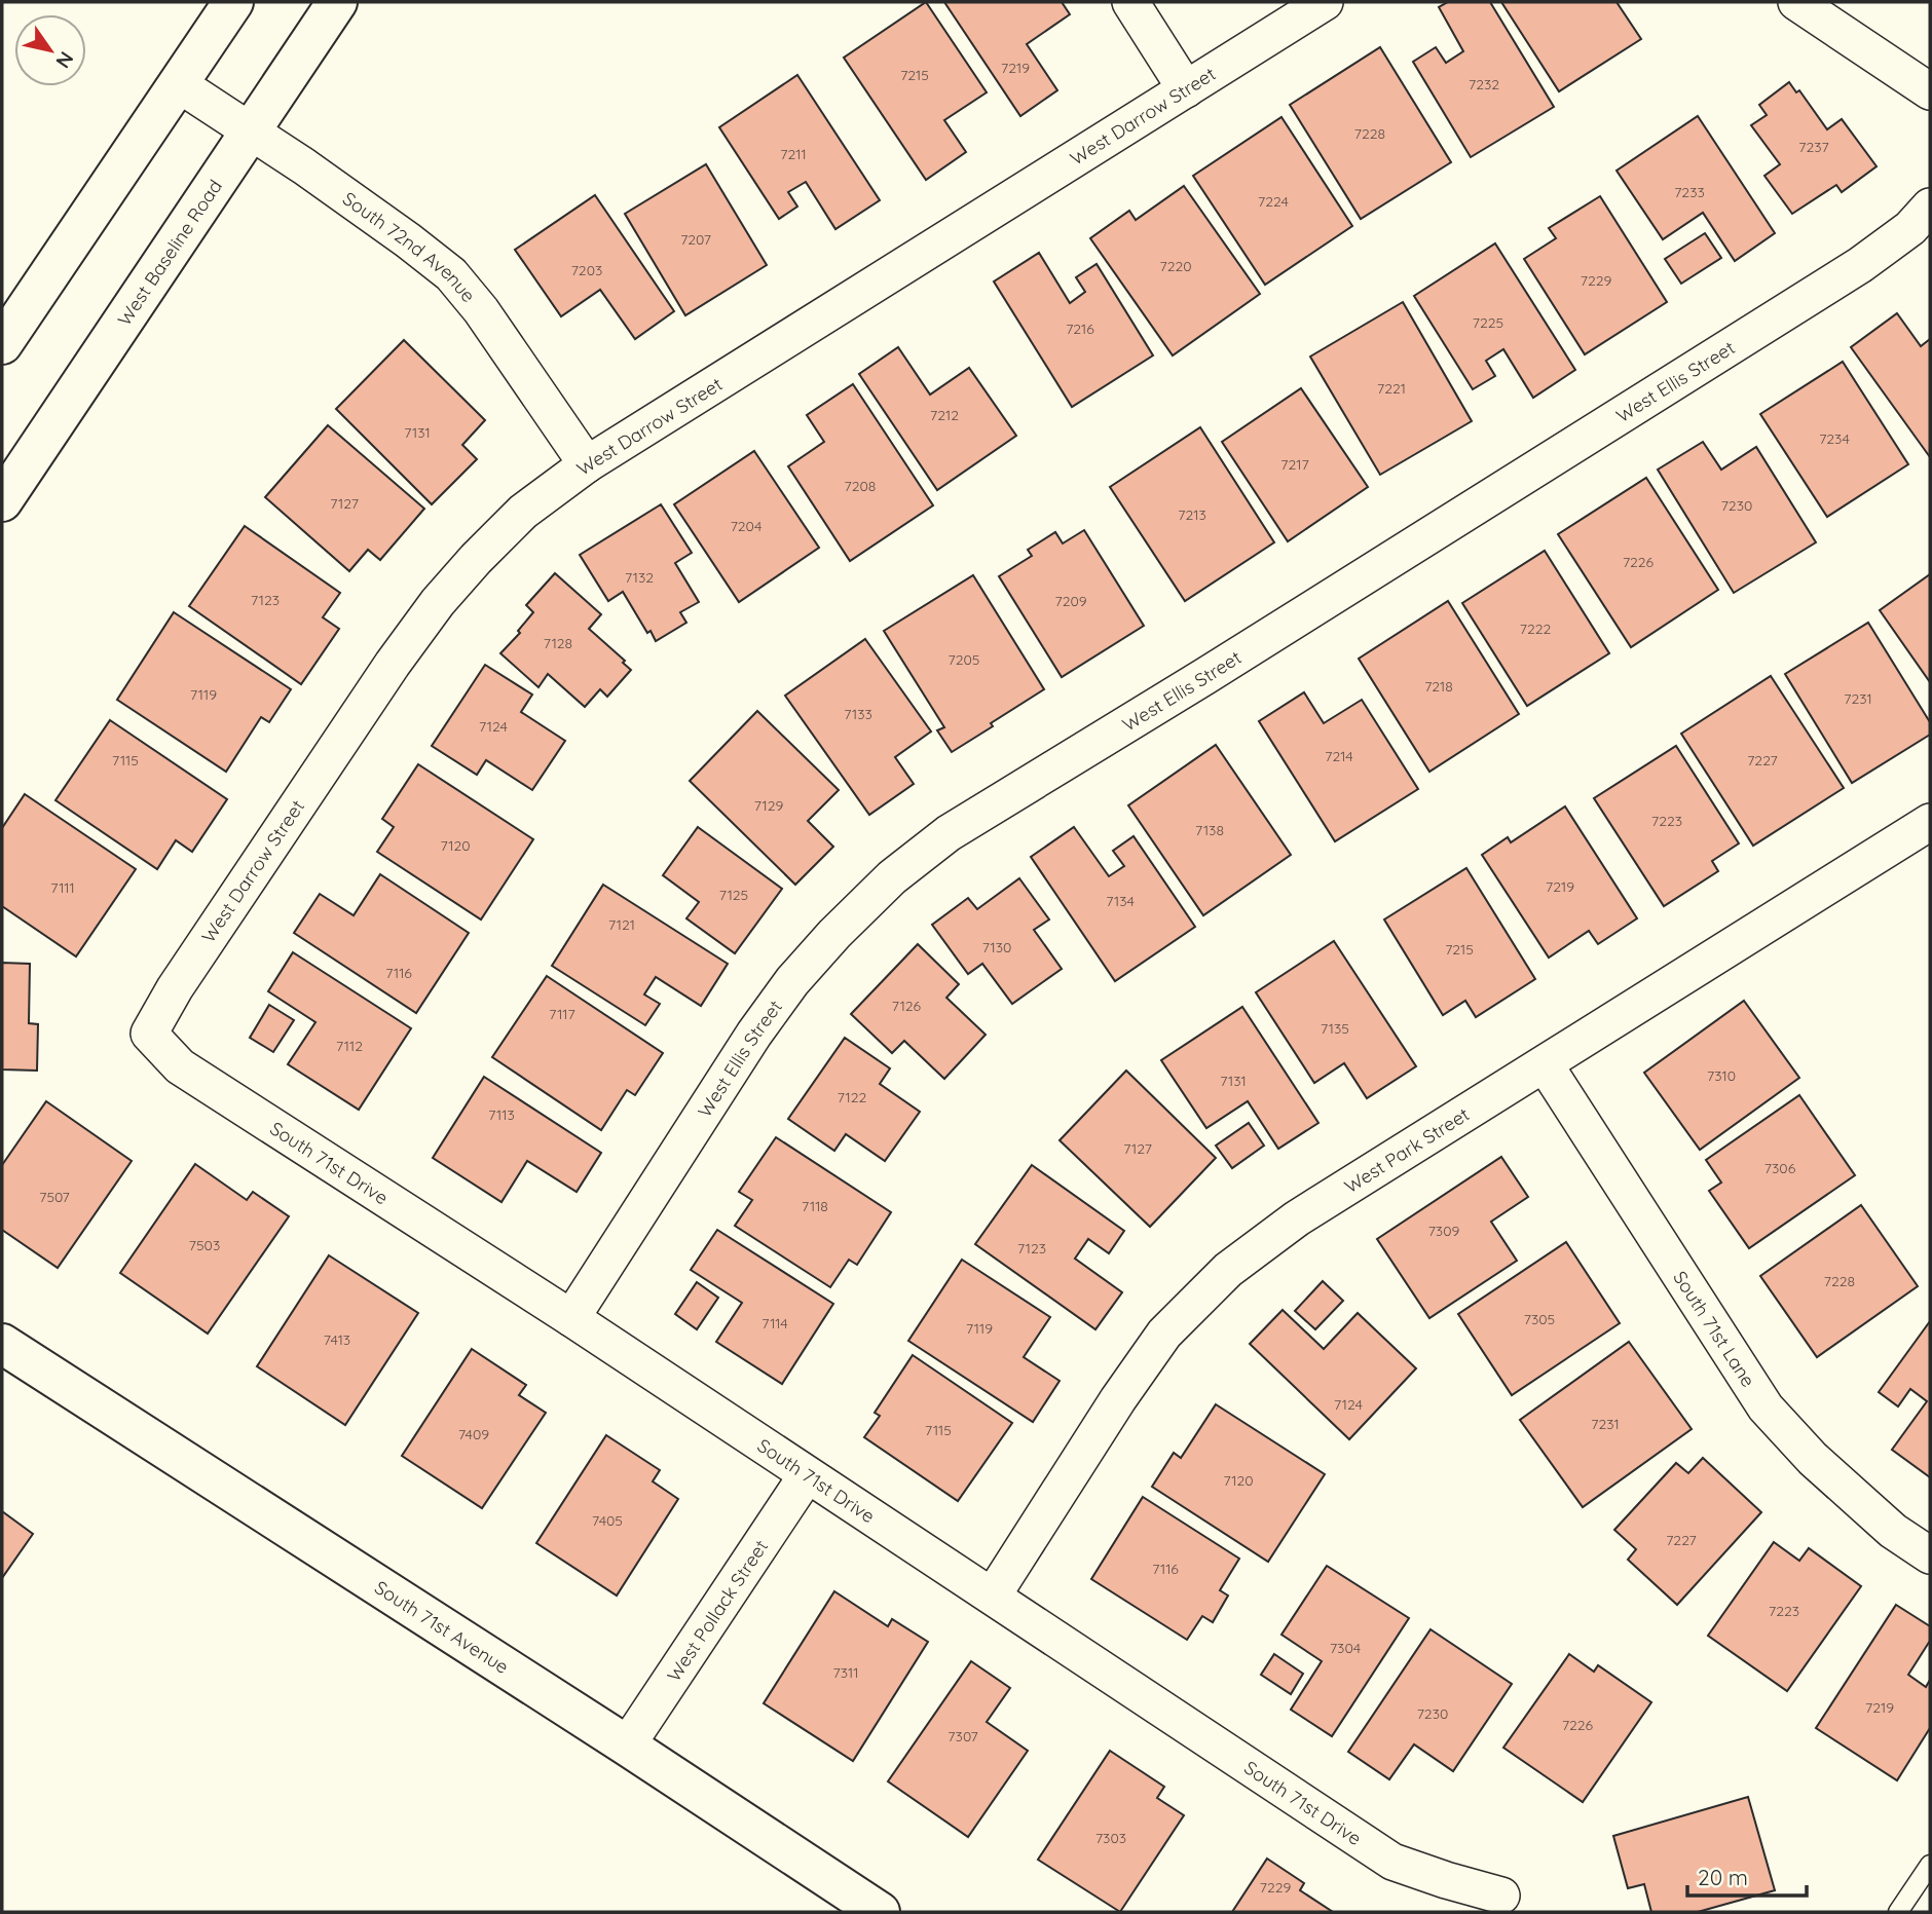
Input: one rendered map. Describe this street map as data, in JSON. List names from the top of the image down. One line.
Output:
{"streets":{"street":["West Darrow Street","South 72nd Avenue","West Baseline Road","West Ellis Street","West Park Street","South 71st Drive","South 71st Lane","West Pollack Street","South 71st Avenue"]},"crossings":[["West Darrow Street","South 72nd Avenue"],["West Darrow Street","South 71st Drive"],["South 72nd Avenue","West Baseline Road"],["West Ellis Street","South 71st Drive"],["West Park Street","South 71st Drive"],["West Park Street","South 71st Lane"],["South 71st Drive","West Pollack Street"],["West Pollack Street","South 71st Avenue"]],"house_numbers":["7219","7215","7232","7228","7237","7211","7233","7224","7207","7220","7203","7229","7225","7216","7221","7212","7131","7234","7217","7208","7127","7230","7213","7204","7226","7132","7123","7209","7222","7128","7205","7218","7119","7231","7133","7124","7214","7115","7227","7129","7223","7138","7120","7219","7111","7125","7134","7121","7130","7215","7116","7126","7117","7135","7112","7310","7131","7122","7113","7127","7306","7507","7118","7309","7503","7123","7228","7305","7114","7119","7413","7124","7231","7115","7409","7120","7405","7227","7116","7223","7304","7311","7219","7230","7226","7307","7303","7229"],"scale_bar":"20 m","north":"bottom right"}
